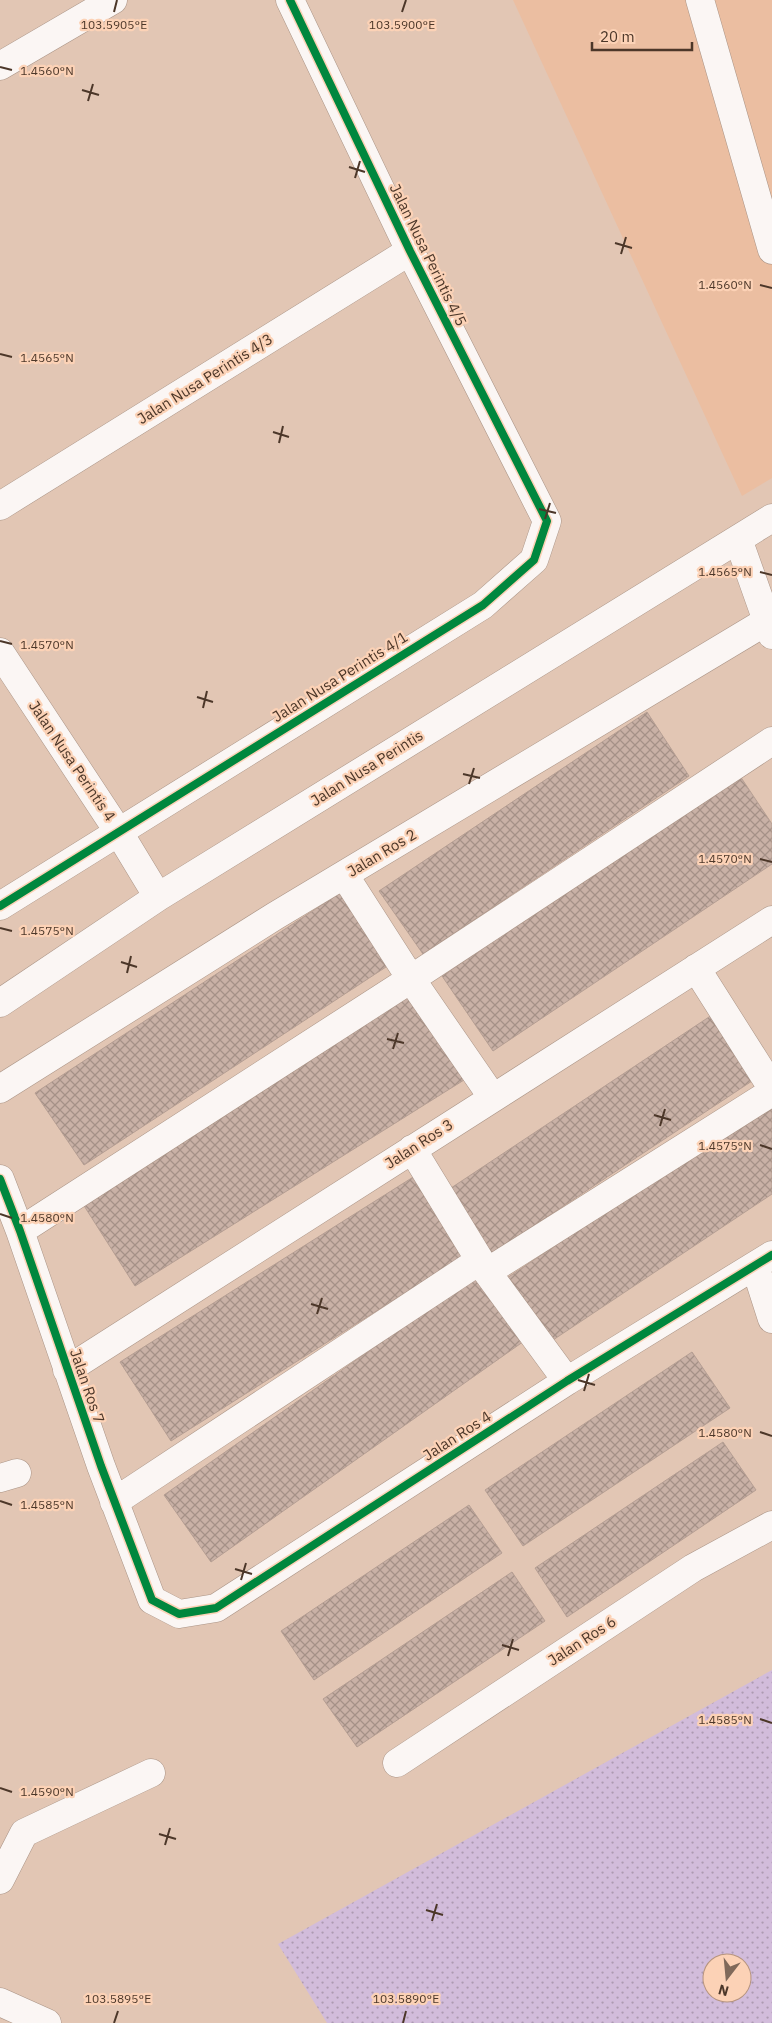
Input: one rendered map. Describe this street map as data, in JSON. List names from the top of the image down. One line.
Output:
{"streets":{"street":["Jalan Nusa Perintis 4/5","Jalan Nusa Perintis 4/3","Jalan Nusa Perintis 4/1","Jalan Nusa Perintis 4","Jalan Nusa Perintis","Jalan Ros 2","Jalan Ros 3","Jalan Ros 7","Jalan Ros 4","Jalan Ros 6"]},"crossings":[["Jalan Nusa Perintis 4/5","Jalan Nusa Perintis 4/3"],["Jalan Nusa Perintis 4/5","Jalan Nusa Perintis 4/1"],["Jalan Nusa Perintis 4/1","Jalan Nusa Perintis 4"],["Jalan Nusa Perintis 4","Jalan Nusa Perintis"],["Jalan Ros 3","Jalan Ros 7"],["Jalan Ros 7","Jalan Ros 4"]],"scale_bar":"20 m","north":"bottom","coordinates":["103.5905°E","103.5900°E","1.4560°N","1.4565°N","1.4570°N","1.4575°N","1.4580°N","1.4585°N","1.4590°N","103.5895°E","103.5890°E"]}
